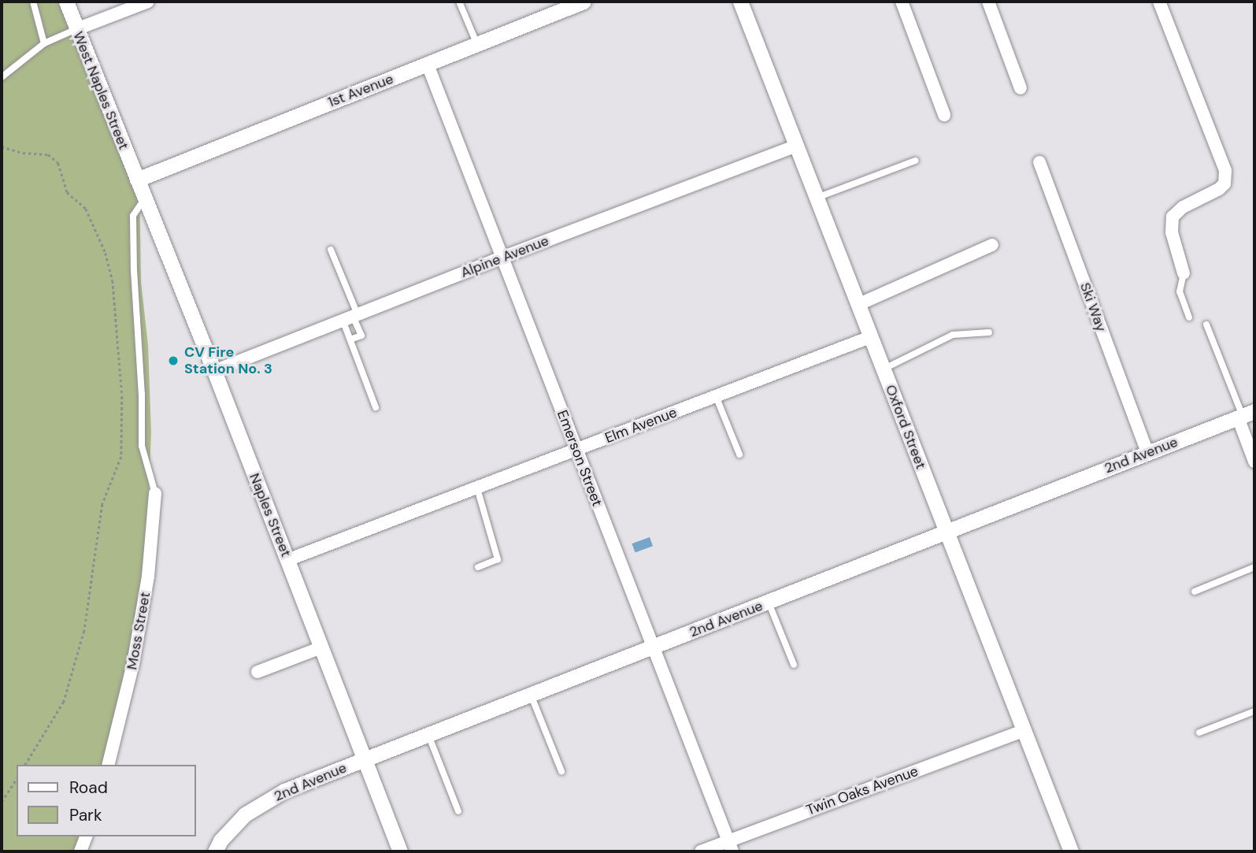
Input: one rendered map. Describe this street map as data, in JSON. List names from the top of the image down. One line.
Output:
{"streets":{"street":["West Naples Street","1st Avenue","Alpine Avenue","Ski Way","Elm Avenue","Oxford Street","2nd Avenue","Emerson Street","Naples Street","Moss Street","Twin Oaks Avenue"]},"crossings":[["West Naples Street","1st Avenue"],["West Naples Street","Naples Street"],["1st Avenue","Emerson Street"],["1st Avenue","Naples Street"],["Alpine Avenue","Oxford Street"],["Alpine Avenue","Emerson Street"],["Alpine Avenue","Naples Street"],["Ski Way","2nd Avenue"],["Elm Avenue","Oxford Street"],["Elm Avenue","Emerson Street"],["Elm Avenue","Naples Street"],["Oxford Street","2nd Avenue"],["Oxford Street","Twin Oaks Avenue"],["2nd Avenue","Emerson Street"],["2nd Avenue","Naples Street"],["Emerson Street","Twin Oaks Avenue"]],"places":["CV Fire Station No. 3"],"legend":["Road","Park"]}
